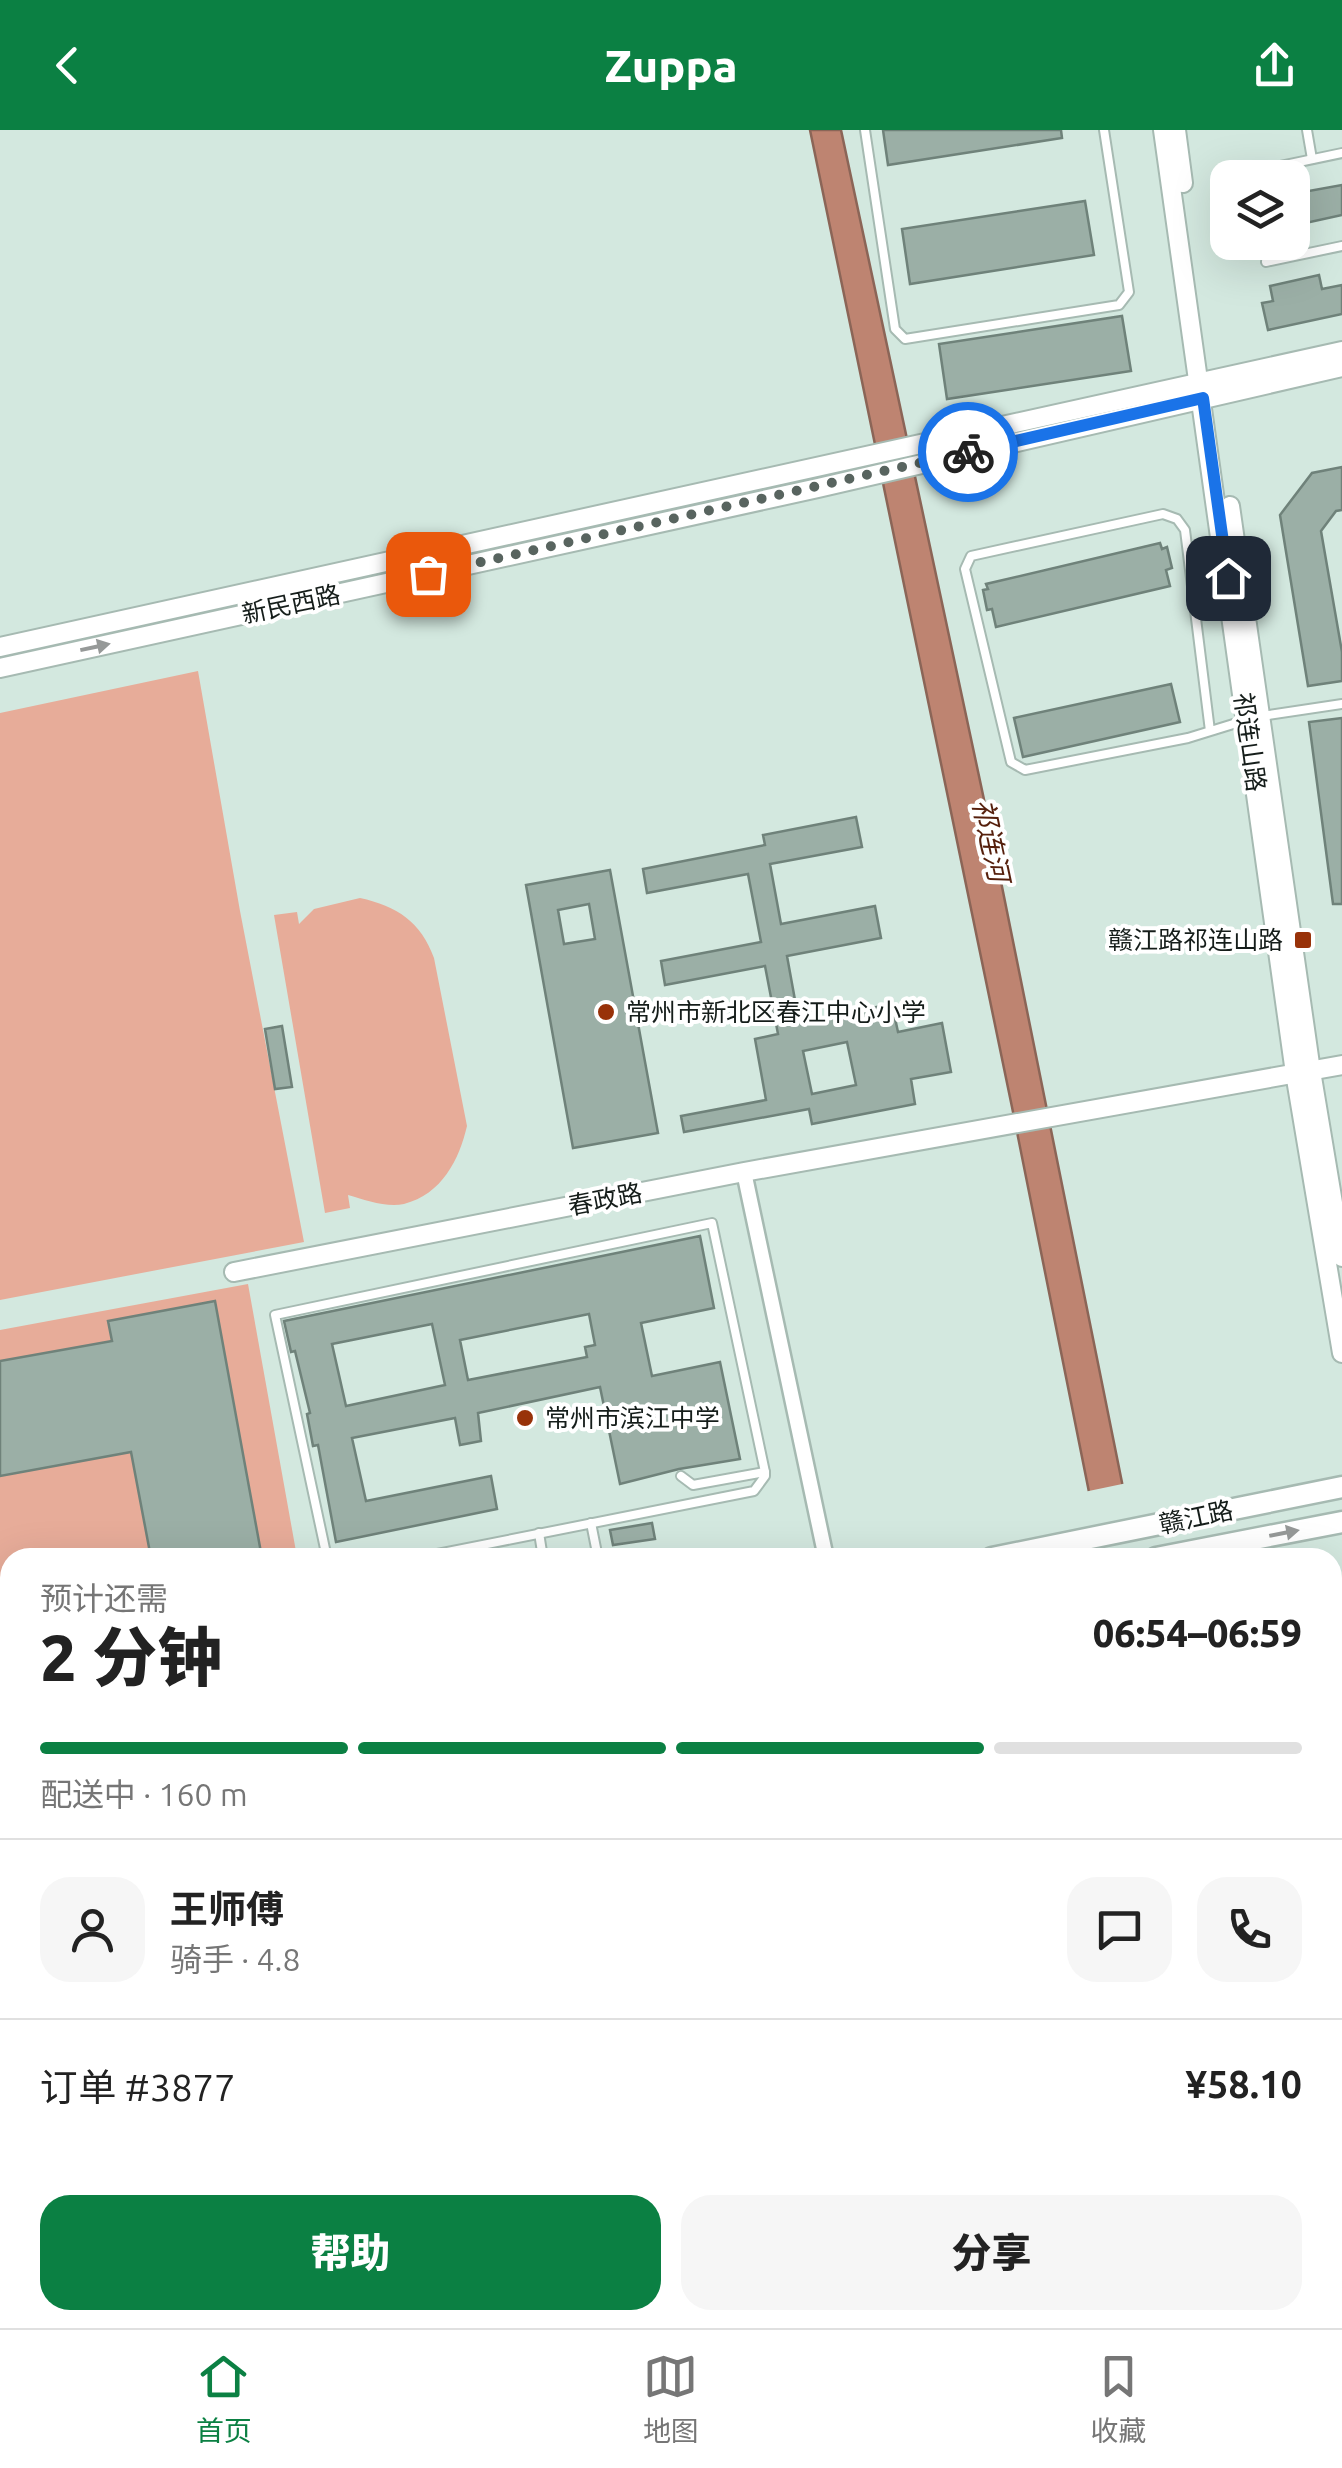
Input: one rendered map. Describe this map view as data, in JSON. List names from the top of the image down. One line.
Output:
{"streets":{"main road":["赣江路"],"street":["新民西路","祁连山路","春政路"]},"crossings":[["新民西路","祁连山路"],["祁连山路","春政路"]],"water":["祁连河"],"places":{"transit":["赣江路祁连山路"],"other":["常州市新北区春江中心小学","常州市滨江中学"]},"page":{"header":"Zuppa","heading":["2 分钟","预计还需","06:54–06:59"],"panel":["王师傅","骑手 · 4.8","订单 #3877","¥58.10"],"bar":"配送中 · 160 m","buttons":["帮助","分享"],"tabs":["首页","地图","收藏"]}}
